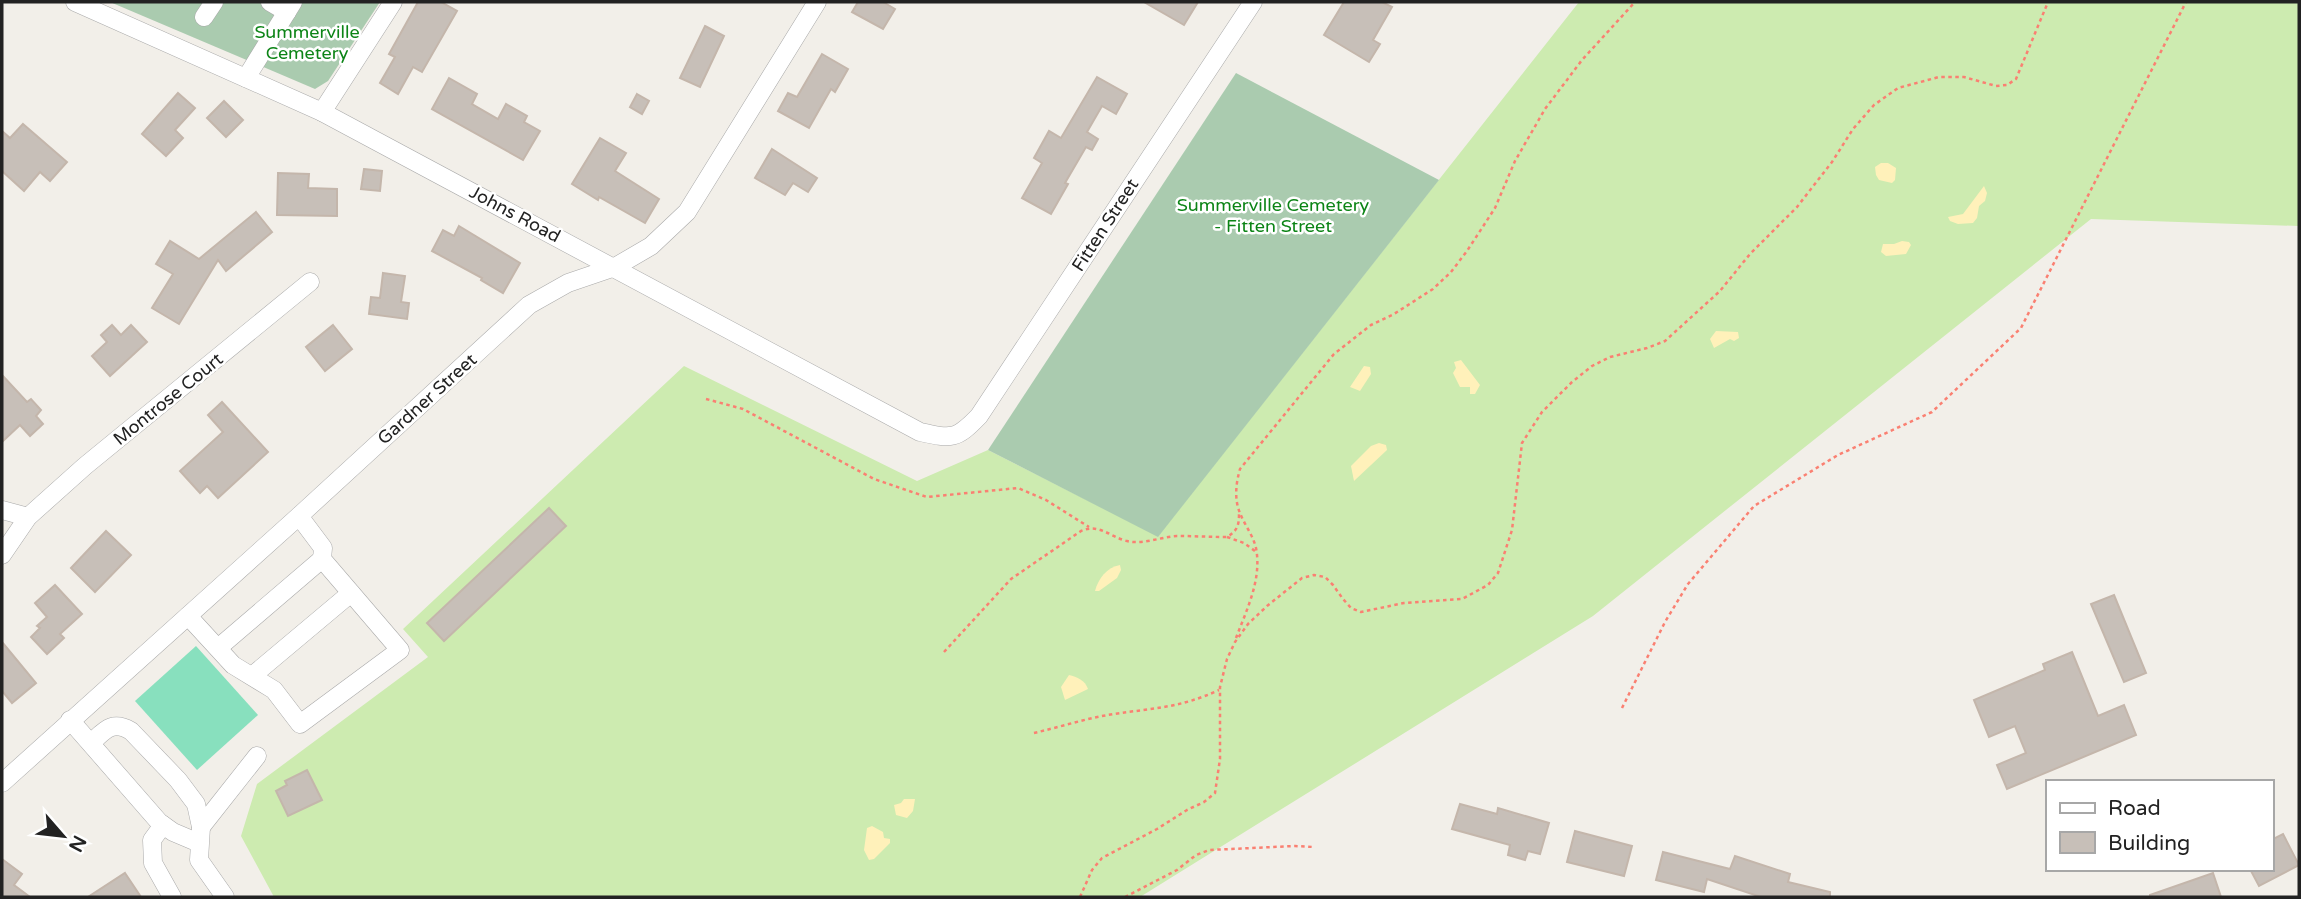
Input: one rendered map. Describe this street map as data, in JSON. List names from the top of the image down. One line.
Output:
{"streets":{"street":["Johns Road","Fitten Street","Montrose Court","Gardner Street"]},"crossings":[["Johns Road","Fitten Street"],["Johns Road","Gardner Street"]],"parks":["Summerville Cemetery","Summerville Cemetery - Fitten Street"],"legend":["Road","Building"],"north":"bottom right"}
